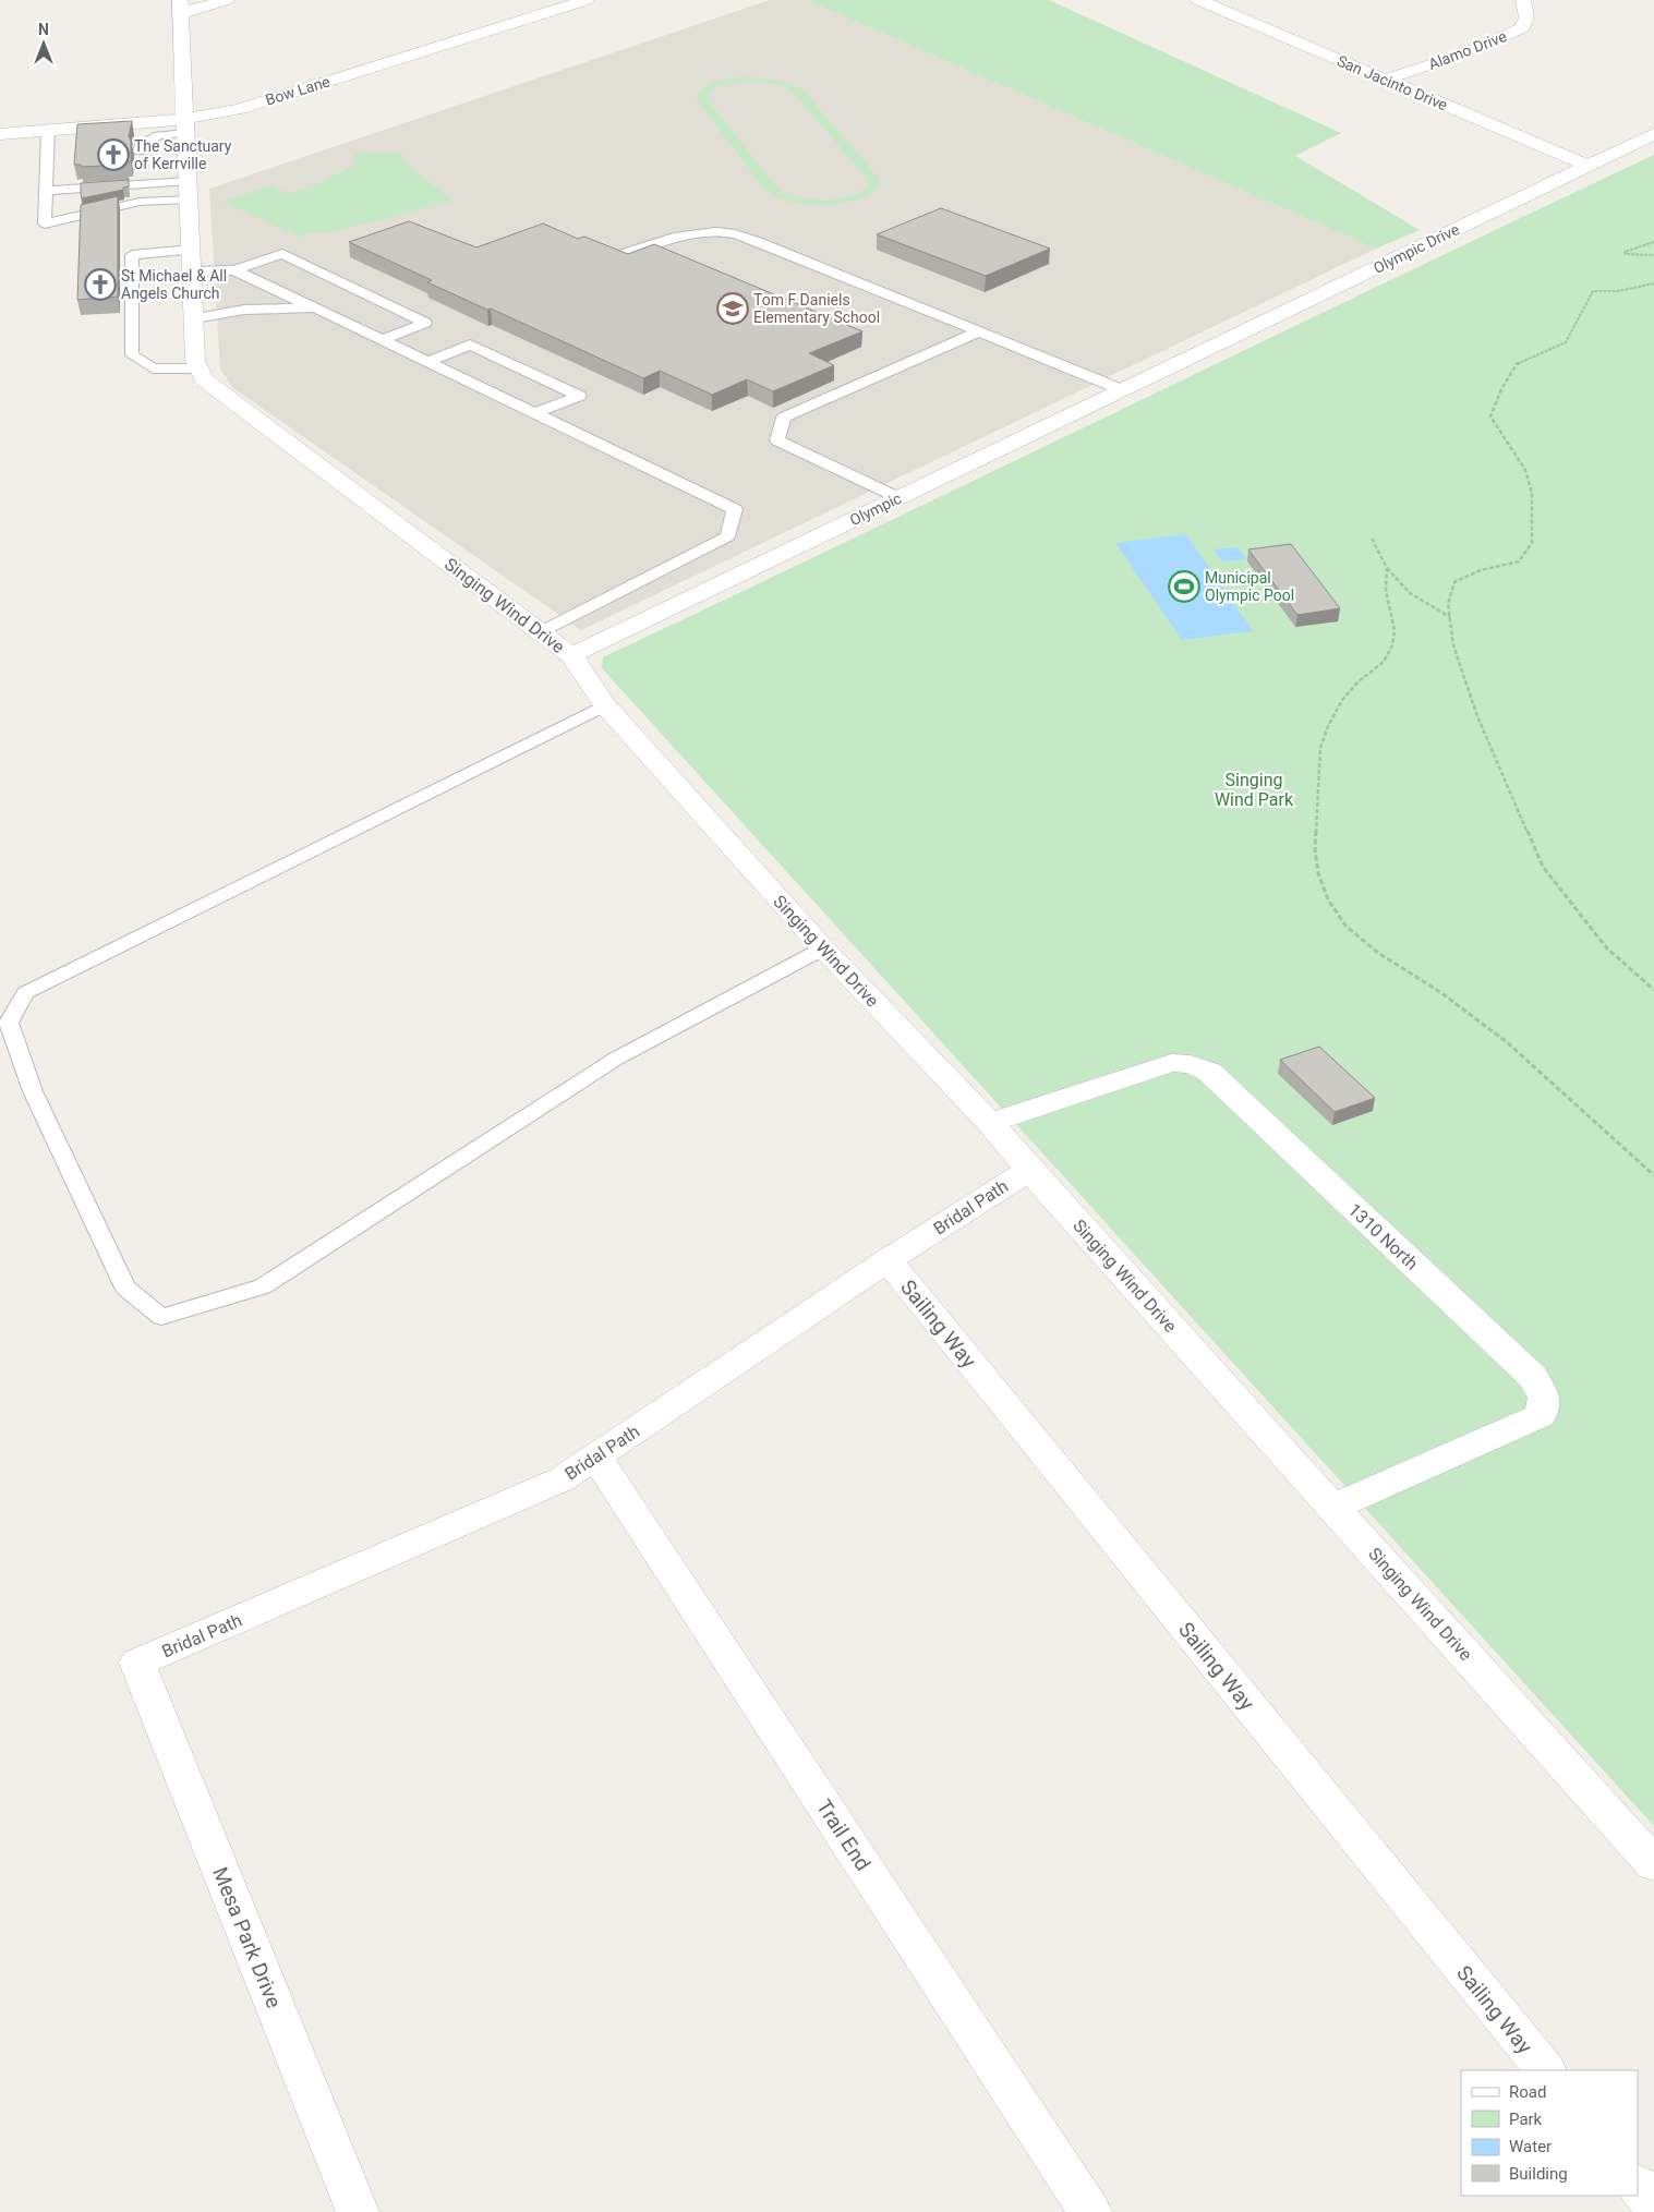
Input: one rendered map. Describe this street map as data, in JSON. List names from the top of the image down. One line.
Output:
{"streets":{"street":["Alamo Drive","San Jacinto Drive","Bow Lane","Olympic Drive","Olympic","Singing Wind Drive","Bridal Path","1310 North","Sailing Way","Trail End","Mesa Park Drive"]},"crossings":[["Alamo Drive","San Jacinto Drive"],["San Jacinto Drive","Olympic Drive"],["Olympic Drive","Olympic"],["Olympic","Singing Wind Drive"],["Singing Wind Drive","Bridal Path"],["Singing Wind Drive","1310 North"],["Bridal Path","Sailing Way"],["Bridal Path","Trail End"],["Bridal Path","Mesa Park Drive"]],"parks":["Singing Wind Park"],"places":{"church":["The Sanctuary of Kerrville","St Michael & All Angels Church"],"school or university":["Tom F Daniels Elementary School"],"sports":["Municipal Olympic Pool"]},"legend":["Road","Park","Water","Building"],"north":"top"}
